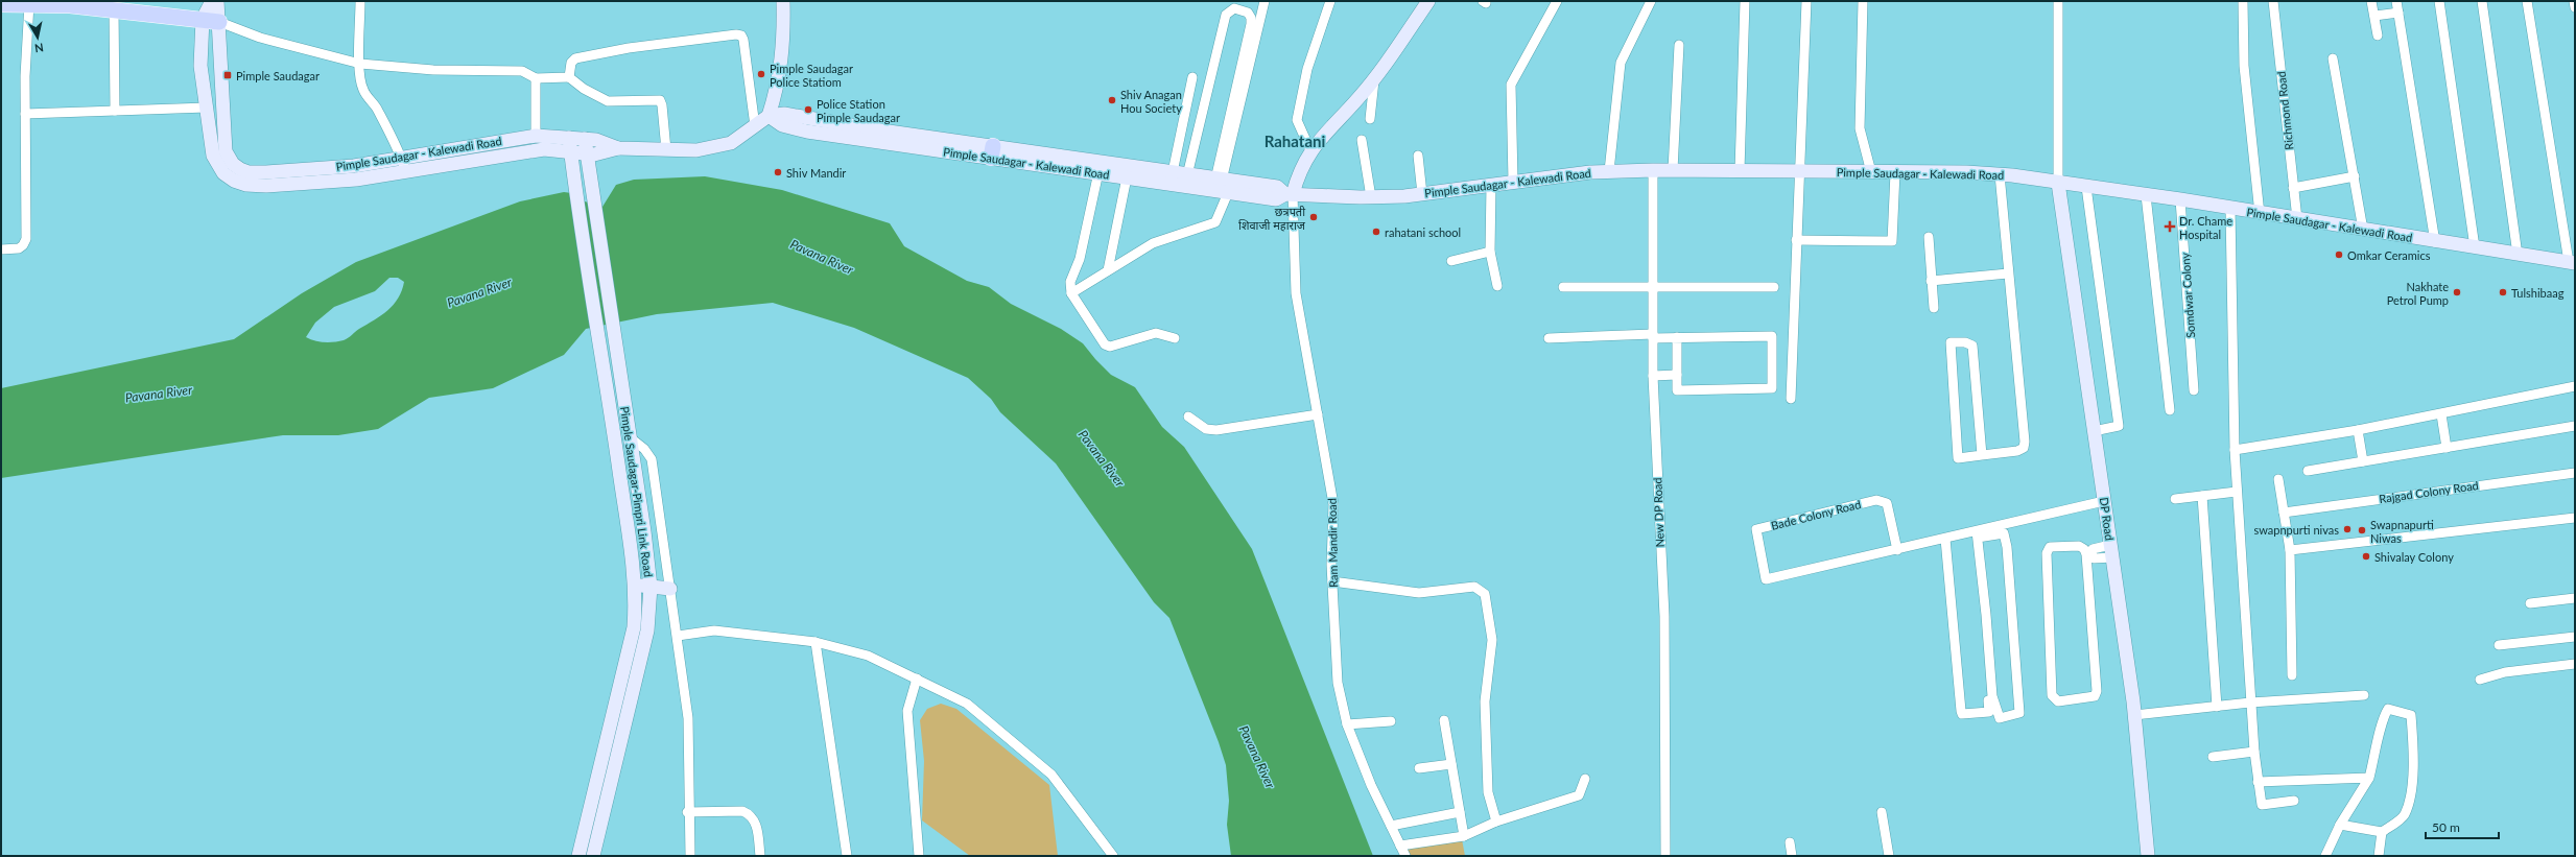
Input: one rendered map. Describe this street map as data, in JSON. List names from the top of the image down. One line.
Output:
{"streets":{"main road":["Pimple Saudagar - Kalewadi Road","Pimple Saudagar-Pimpri Link Road","DP Road"],"street":["Richmond Road","Somdwar Colony","Rajgad Colony Road","New DP Road","Bade Colony Road","Ram Mandir Road"]},"crossings":[["Richmond Road","Pimple Saudagar - Kalewadi Road"],["Pimple Saudagar - Kalewadi Road","Somdwar Colony"],["Pimple Saudagar - Kalewadi Road","Pimple Saudagar-Pimpri Link Road"],["Pimple Saudagar - Kalewadi Road","New DP Road"],["Pimple Saudagar - Kalewadi Road","DP Road"],["Pimple Saudagar - Kalewadi Road","Ram Mandir Road"],["Bade Colony Road","DP Road"]],"districts":["Rahatani"],"water":["Pavana River"],"places":{"other":["Pimple Saudagar Police Statiom","Shiv Anagan Hou Society","Police Station Pimple Saudagar","Shiv Mandir","छत्रपती शिवाजी महाराज","rahatani school","Omkar Ceramics","Nakhate Petrol Pump","Tulshibaag","swapnpurti nivas","Swapnapurti Niwas","Shivalay Colony"],"transit":["Pimple Saudagar"],"health":["Dr. Chame Hospital"]},"scale_bar":"50 m","north":"bottom"}
